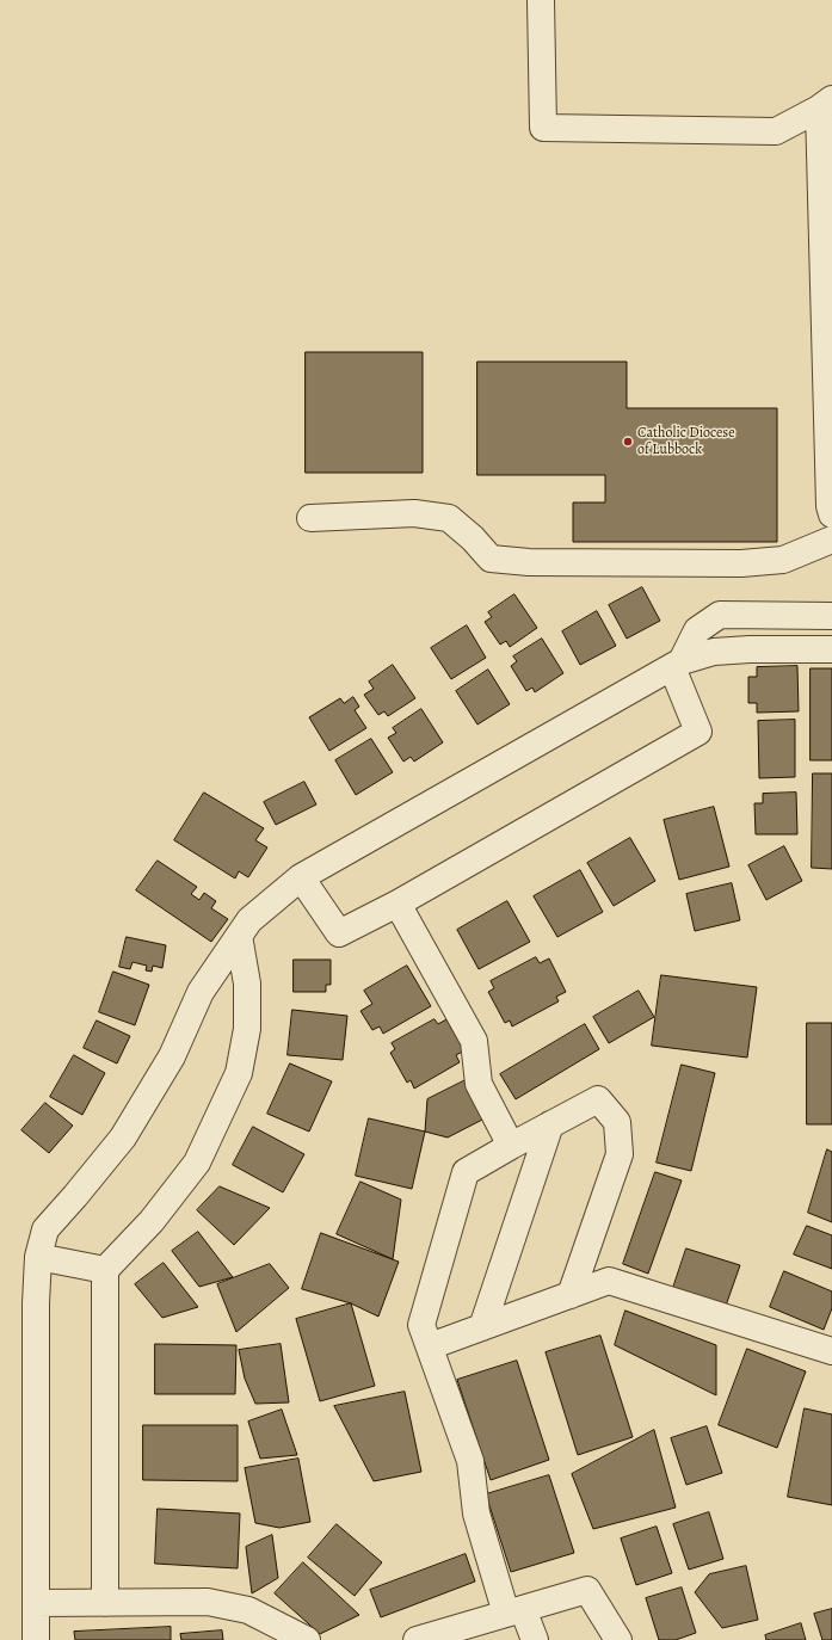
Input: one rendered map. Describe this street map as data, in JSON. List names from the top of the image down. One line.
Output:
{"places":["Catholic Diocese of Lubbock"]}
